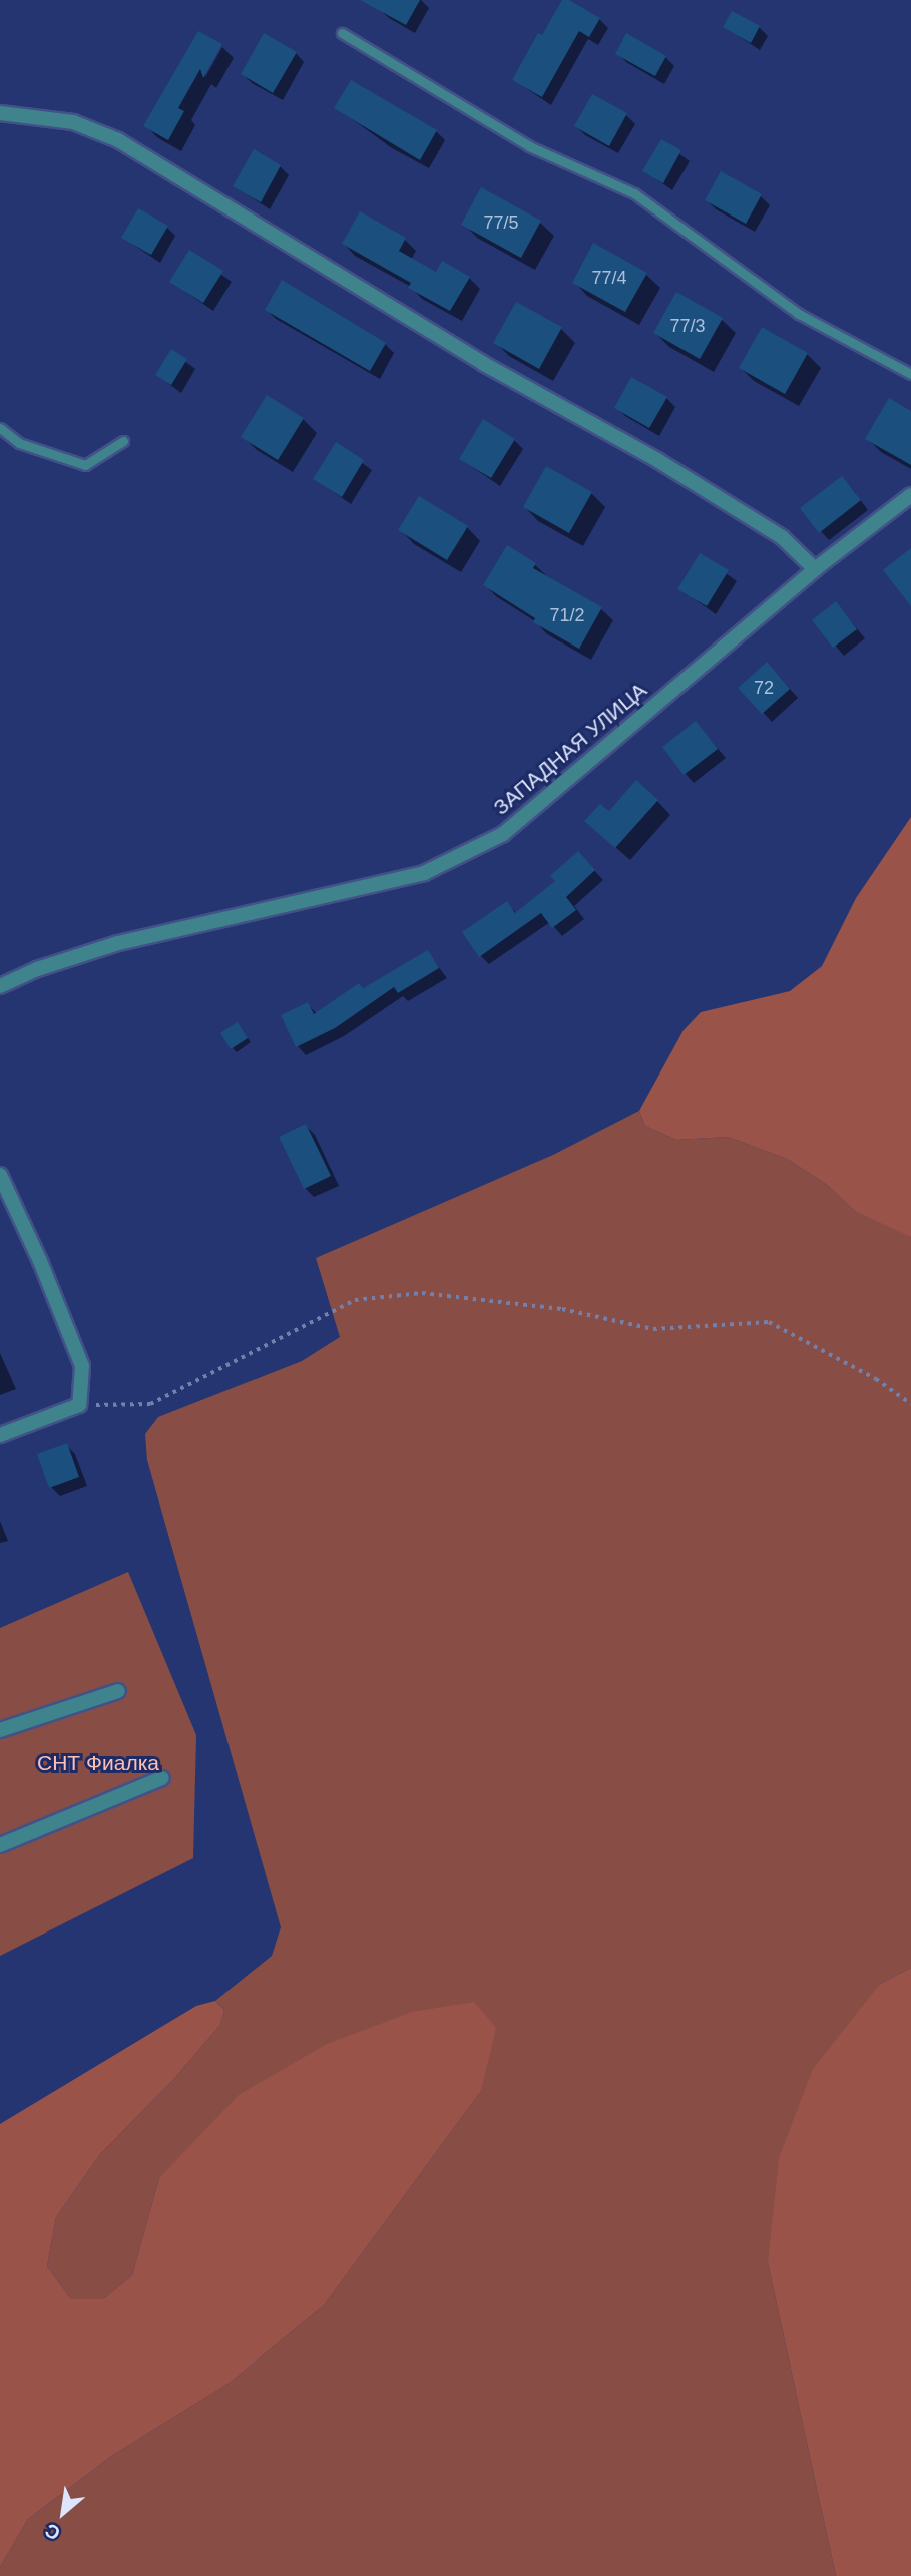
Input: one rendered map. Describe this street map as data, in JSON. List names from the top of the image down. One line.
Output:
{"streets":{"street":["ЗАПАДНАЯ УЛИЦА"]},"parks":["СНТ Фиалка"],"house_numbers":["77/5","77/4","77/3","71/2","72"],"north":"bottom left"}
